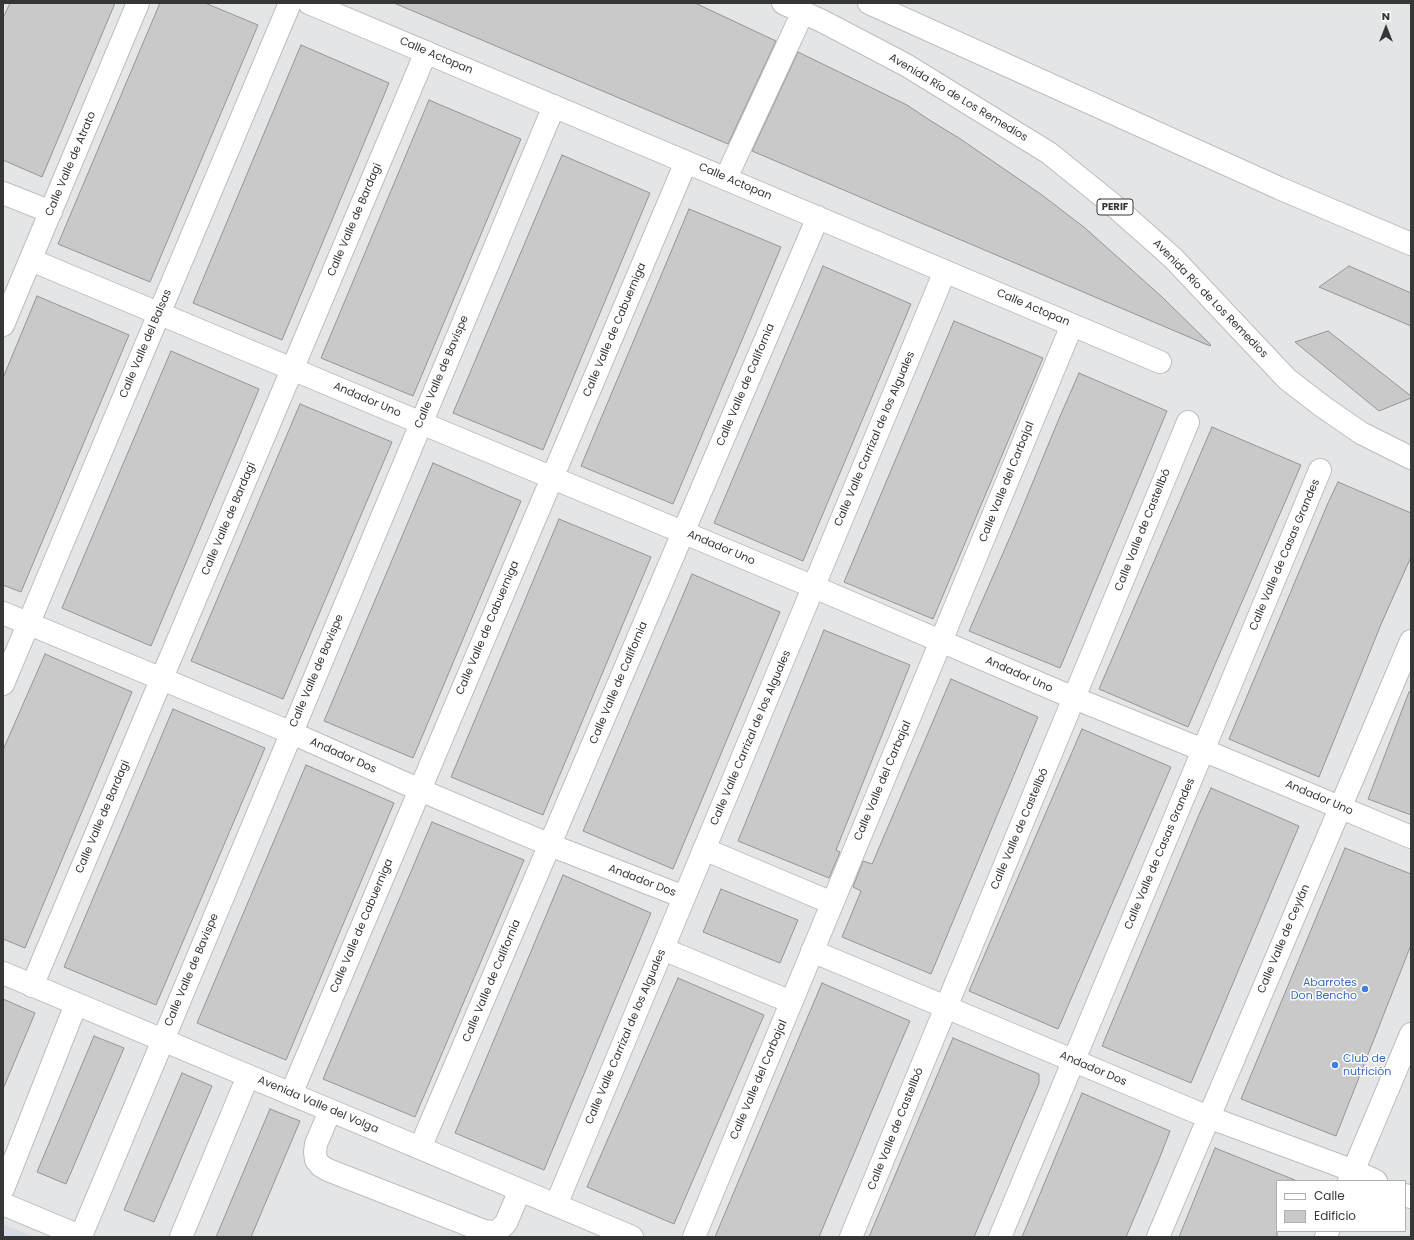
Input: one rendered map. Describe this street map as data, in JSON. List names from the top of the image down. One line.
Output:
{"streets":{"main road":["Calle Actopan","Avenida Río de Los Remedios","Calle Valle de Atrato","PERIF","Calle Valle de Bardagi","Calle Valle de Cabuerniga","Calle Valle del Balsas","Calle Valle de Bavispe","Calle Valle de California","Andador Uno","Calle Valle Carrizal de los Alguales","Calle Valle del Carbajal","Calle Valle de Castellbó","Calle Valle de Casas Grandes","Andador Dos","Calle Valle de Ceylán","Avenida Valle del Volga"]},"crossings":[["Calle Actopan","Calle Valle de Bardagi"],["Calle Actopan","Calle Valle de Cabuerniga"],["Calle Actopan","Calle Valle de Bavispe"],["Calle Actopan","Calle Valle de California"],["Calle Actopan","Calle Valle Carrizal de los Alguales"],["Calle Actopan","Calle Valle del Carbajal"],["Calle Valle de Atrato","Andador Uno"],["Calle Valle de Bardagi","Andador Uno"],["Calle Valle de Bardagi","Andador Dos"],["Calle Valle de Bardagi","Avenida Valle del Volga"],["Calle Valle de Cabuerniga","Andador Uno"],["Calle Valle de Cabuerniga","Andador Dos"],["Calle Valle de Cabuerniga","Avenida Valle del Volga"],["Calle Valle del Balsas","Andador Uno"],["Calle Valle del Balsas","Andador Dos"],["Calle Valle de Bavispe","Andador Uno"],["Calle Valle de Bavispe","Andador Dos"],["Calle Valle de Bavispe","Avenida Valle del Volga"],["Calle Valle de California","Andador Uno"],["Calle Valle de California","Andador Dos"],["Calle Valle de California","Avenida Valle del Volga"],["Andador Uno","Calle Valle Carrizal de los Alguales"],["Andador Uno","Calle Valle del Carbajal"],["Andador Uno","Calle Valle de Castellbó"],["Andador Uno","Calle Valle de Casas Grandes"],["Andador Uno","Calle Valle de Ceylán"],["Calle Valle Carrizal de los Alguales","Andador Dos"],["Calle Valle Carrizal de los Alguales","Avenida Valle del Volga"],["Calle Valle del Carbajal","Andador Dos"],["Calle Valle de Castellbó","Andador Dos"],["Calle Valle de Casas Grandes","Andador Dos"],["Andador Dos","Calle Valle de Ceylán"]],"places":["Abarrotes Don Bencho","Club de nutrición"],"legend":["Calle","Edificio"],"north":"top"}
